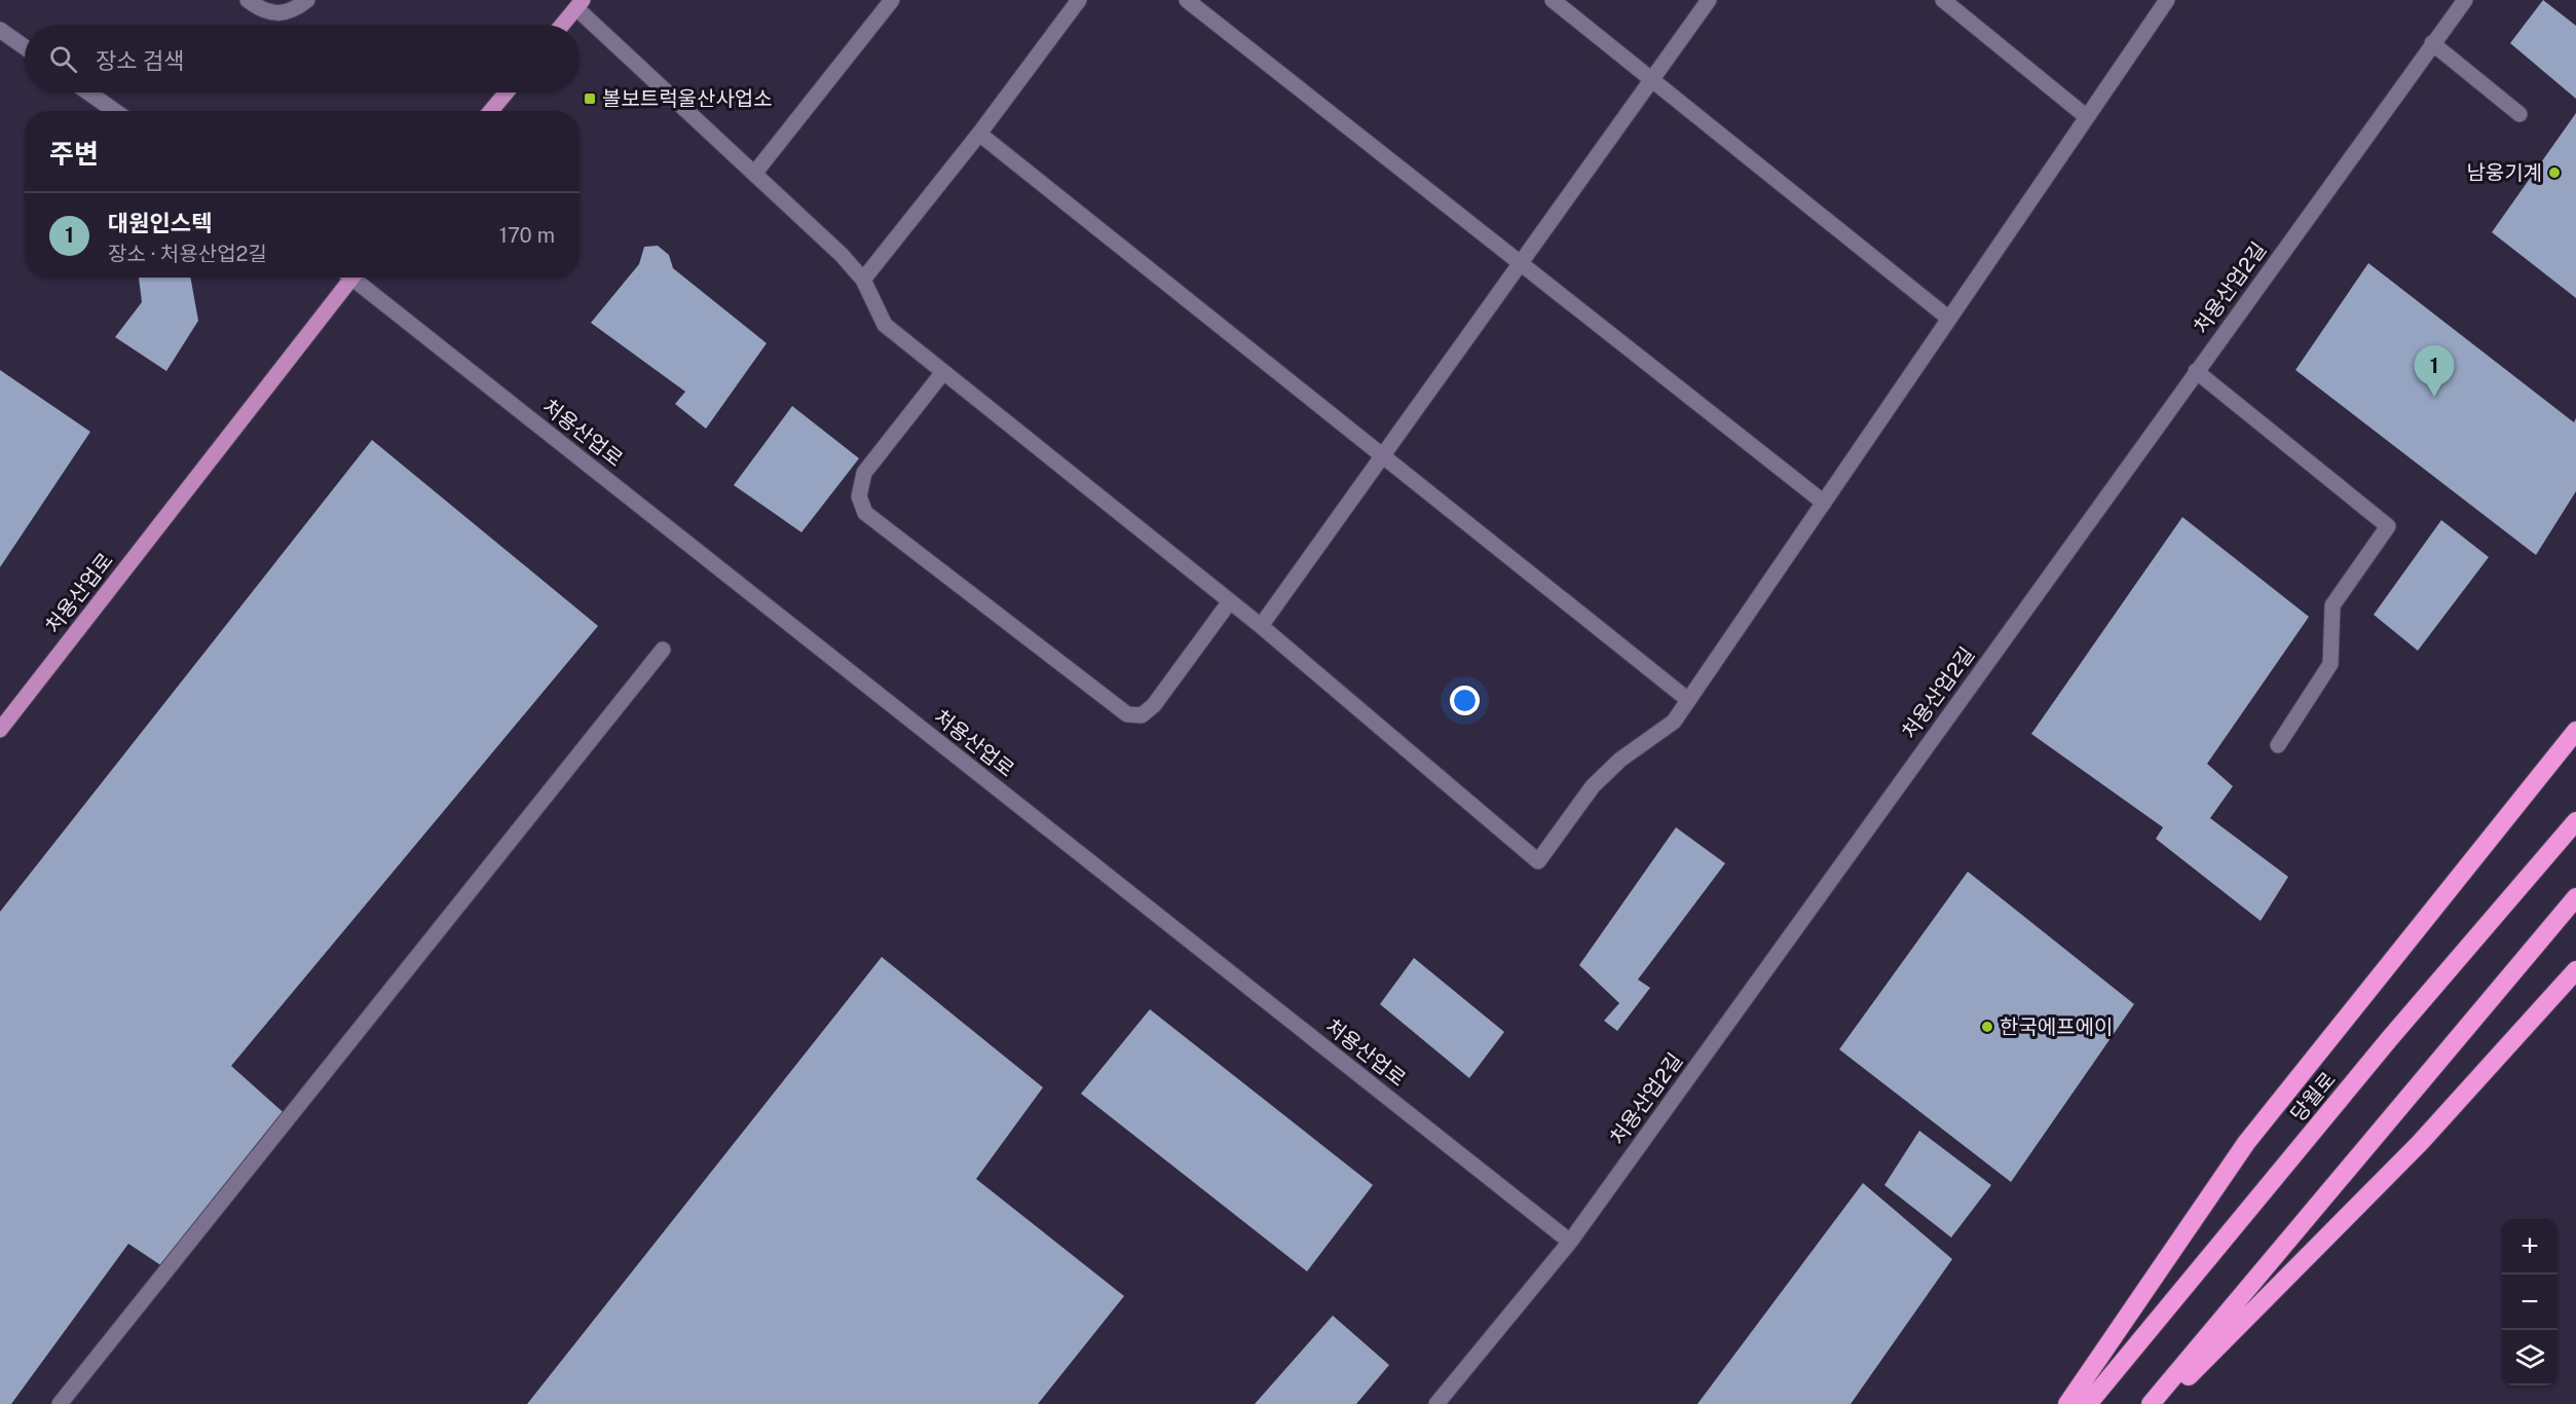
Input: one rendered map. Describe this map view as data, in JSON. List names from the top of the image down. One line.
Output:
{"streets":{"highway":["당월로"],"main road":["처용산업로"],"street":["처용산업2길"]},"crossings":[["처용산업2길","처용산업로"]],"places":{"transit":["볼보트럭울산사업소"],"other":["남웅기계","한국에프에이"]},"page":{"search":"장소 검색","heading":"주변","list":[{"mark":"1","name":"대원인스텍","note":"장소 · 처용산업2길","value":"170 m"}],"pins":"1","map_buttons":["+","−"]}}
